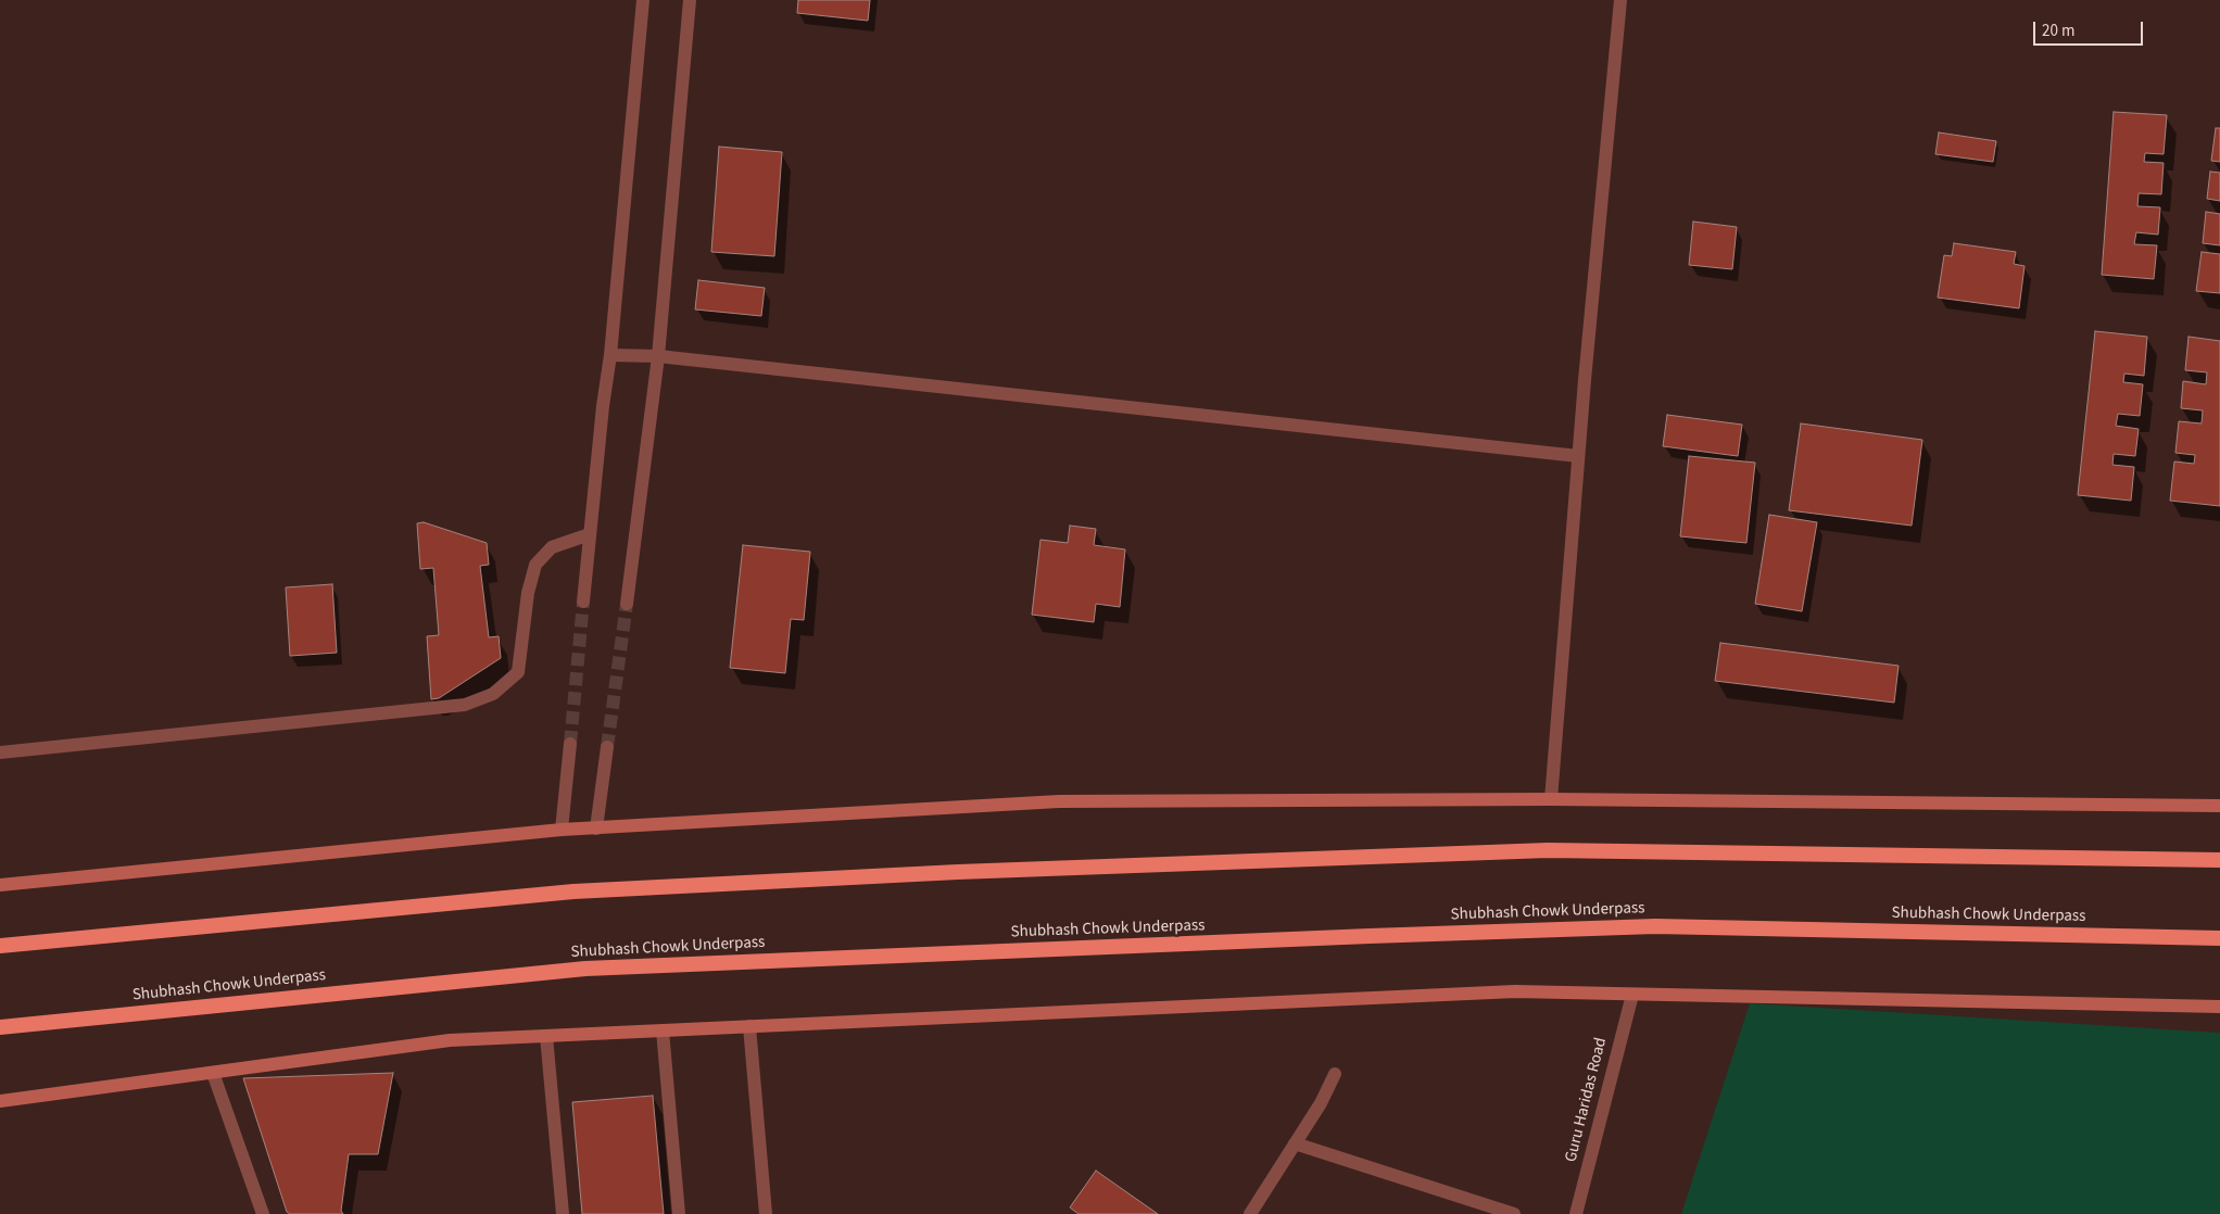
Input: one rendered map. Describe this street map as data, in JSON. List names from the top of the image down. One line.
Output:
{"streets":{"highway":["Shubhash Chowk Underpass"],"street":["Guru Haridas Road"]},"scale_bar":"20 m"}
